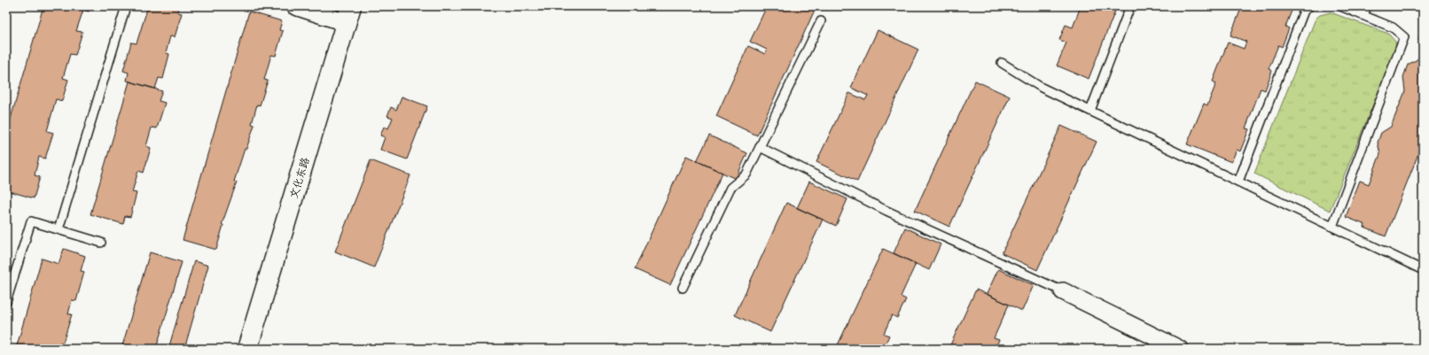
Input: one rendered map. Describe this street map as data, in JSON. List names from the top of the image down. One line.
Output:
{"streets":{"street":["文化东路"]}}
